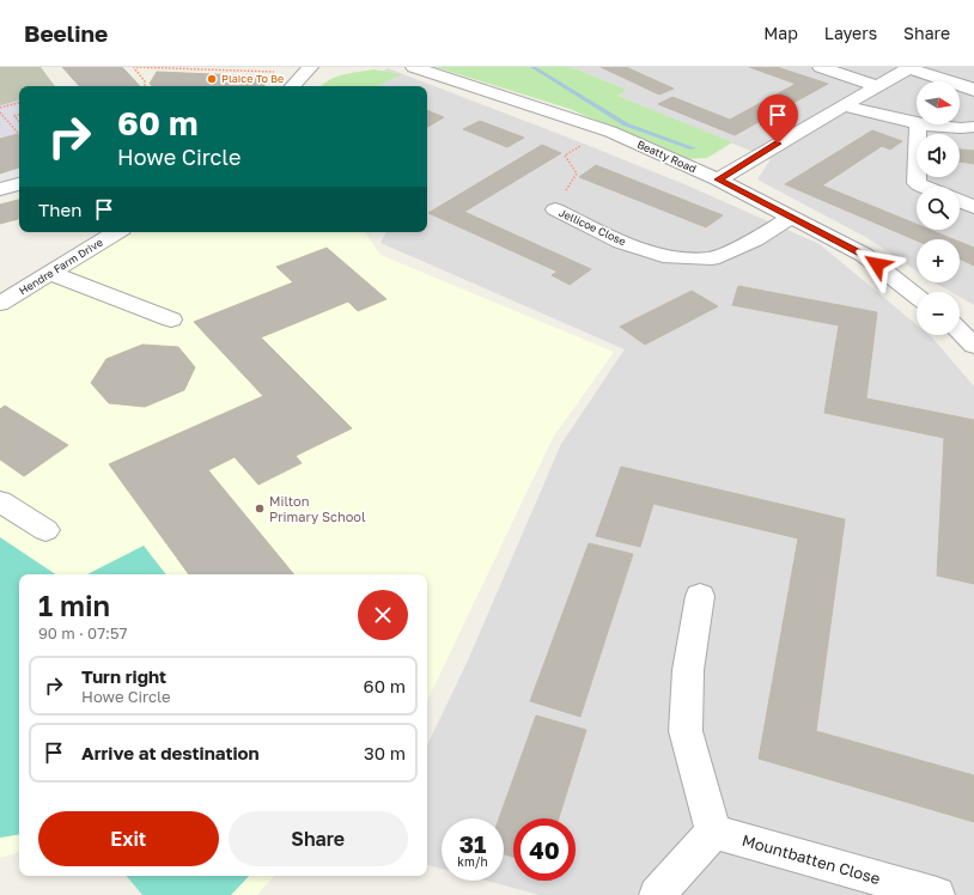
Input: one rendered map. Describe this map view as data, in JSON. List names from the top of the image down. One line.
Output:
{"streets":{"street":["Beatty Road","Jellicoe Close","Hendre Farm Drive","Mountbatten Close"]},"crossings":[["Beatty Road","Jellicoe Close"]],"places":["Plaice To Be","Milton Primary School"],"north":"right","page":{"header":"Beeline","nav":["Map","Layers","Share"],"map_buttons":["+","−"],"turn":["60 m","Howe Circle"],"then":"Then","heading":["1 min","90 m · 07:57"],"list":[{"name":"Turn right","note":"Howe Circle","value":"60 m"},{"name":"Arrive at destination","value":"30 m"}],"buttons":["Exit","Share"],"speed":"31 km/h","limit":"40"}}
